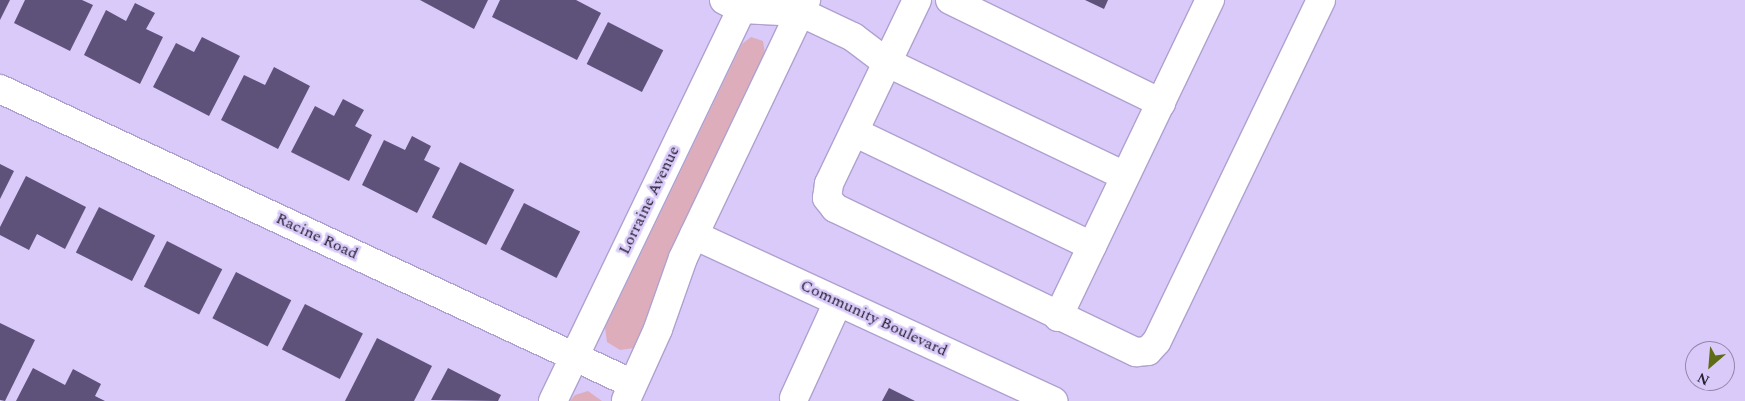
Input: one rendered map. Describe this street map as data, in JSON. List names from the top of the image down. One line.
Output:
{"streets":{"street":["Lorraine Avenue","Racine Road","Community Boulevard"]},"crossings":[["Lorraine Avenue","Racine Road"]],"north":"bottom left"}
